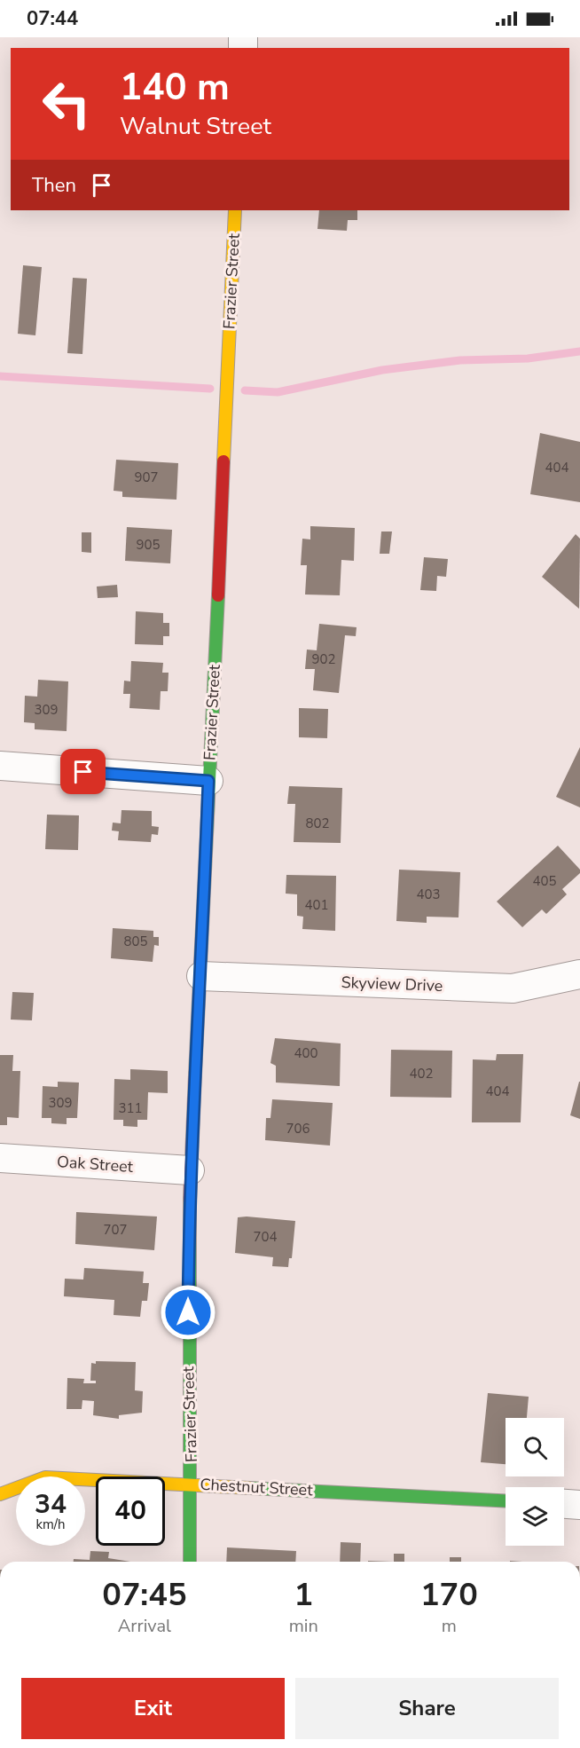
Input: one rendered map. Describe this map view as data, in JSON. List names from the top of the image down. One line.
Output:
{"streets":{"street":["Frazier Street","Skyview Drive","Oak Street","Chestnut Street"]},"crossings":[["Frazier Street","Skyview Drive"],["Frazier Street","Oak Street"],["Frazier Street","Chestnut Street"]],"house_numbers":["404","907","905","902","309","802","405","403","401","805","400","402","404","309","311","706","707","704"],"page":{"status":"07:44","turn":["140 m","Walnut Street"],"then":"Then","speed":"34 km/h","limit":"40","eta":["07:45","Arrival","1","min","170","m"],"buttons":["Exit","Share"]}}
